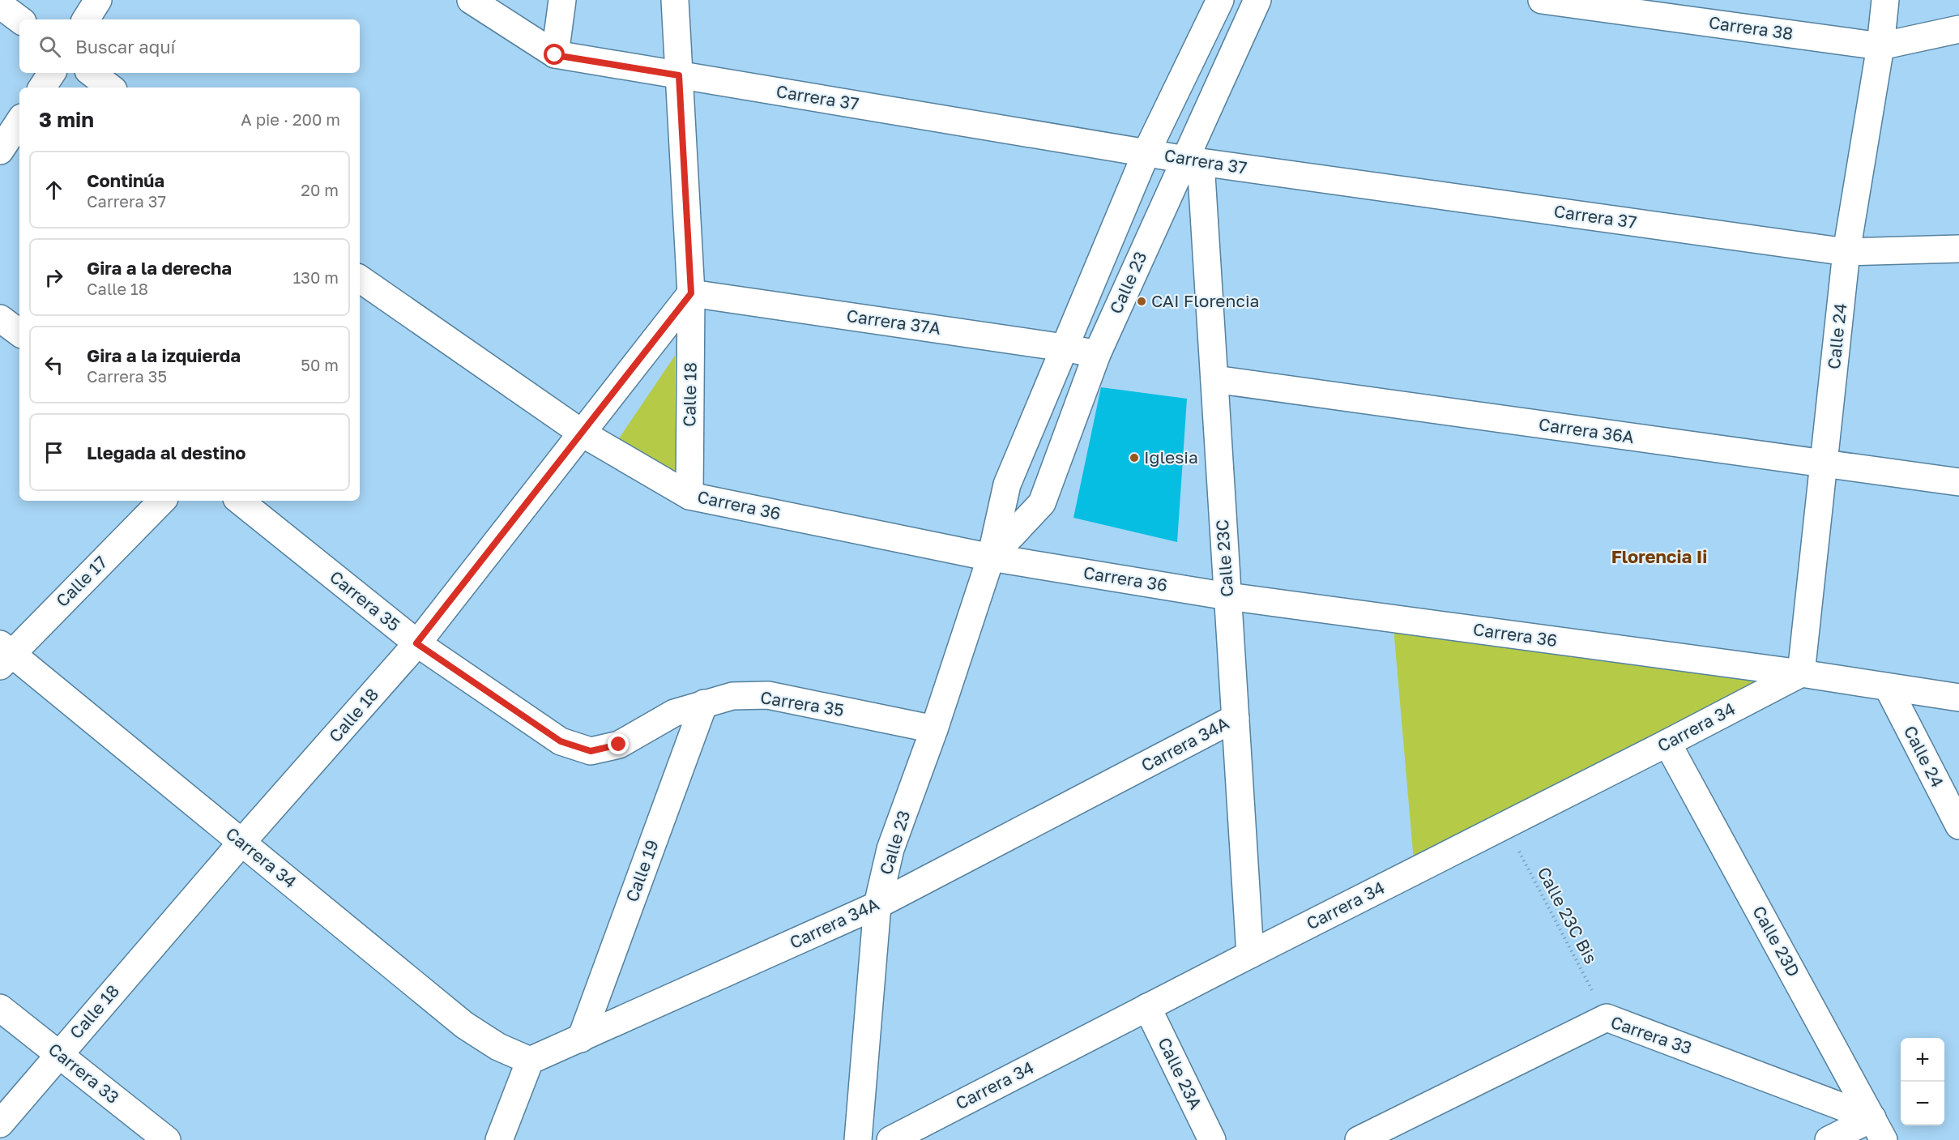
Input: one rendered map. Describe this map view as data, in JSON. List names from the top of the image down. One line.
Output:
{"streets":{"street":["Carrera 38","Carrera 37","Calle 23","Carrera 37A","Calle 24","Calle 18","Carrera 36A","Carrera 36","Calle 23C","Calle 17","Carrera 35","Carrera 34","Carrera 34A","Calle 19","Calle 23D","Carrera 33","Calle 23A"],"path":["Calle 23C Bis"]},"crossings":[["Carrera 38","Calle 24"],["Carrera 37","Calle 23"],["Carrera 37","Calle 24"],["Carrera 37","Calle 18"],["Carrera 37","Calle 23C"],["Calle 23","Carrera 37A"],["Calle 23","Carrera 36"],["Calle 23","Calle 23C"],["Calle 23","Carrera 35"],["Calle 23","Carrera 34A"],["Carrera 37A","Calle 18"],["Calle 24","Carrera 36A"],["Calle 24","Carrera 36"],["Calle 24","Carrera 34"],["Calle 18","Carrera 36"],["Calle 18","Carrera 35"],["Calle 18","Carrera 34"],["Calle 18","Carrera 33"],["Carrera 36A","Calle 23C"],["Carrera 36","Calle 23C"],["Carrera 36","Carrera 34"],["Calle 23C","Carrera 34"],["Calle 23C","Carrera 34A"],["Calle 17","Carrera 34"],["Carrera 35","Calle 19"],["Carrera 34","Carrera 34A"],["Carrera 34","Calle 23C Bis"],["Carrera 34","Calle 23D"],["Carrera 34","Calle 23A"],["Carrera 34A","Calle 19"],["Calle 23C Bis","Carrera 33"],["Calle 23D","Carrera 33"]],"districts":["Florencia Ii"],"places":["CAI Florencia","Iglesia"],"page":{"search":"Buscar aquí","heading":["3 min","A pie · 200 m"],"list":[["Continúa","Carrera 37","20 m"],["Gira a la derecha","Calle 18","130 m"],["Gira a la izquierda","Carrera 35","50 m"],"Llegada al destino"],"map_buttons":["+","−"]}}
